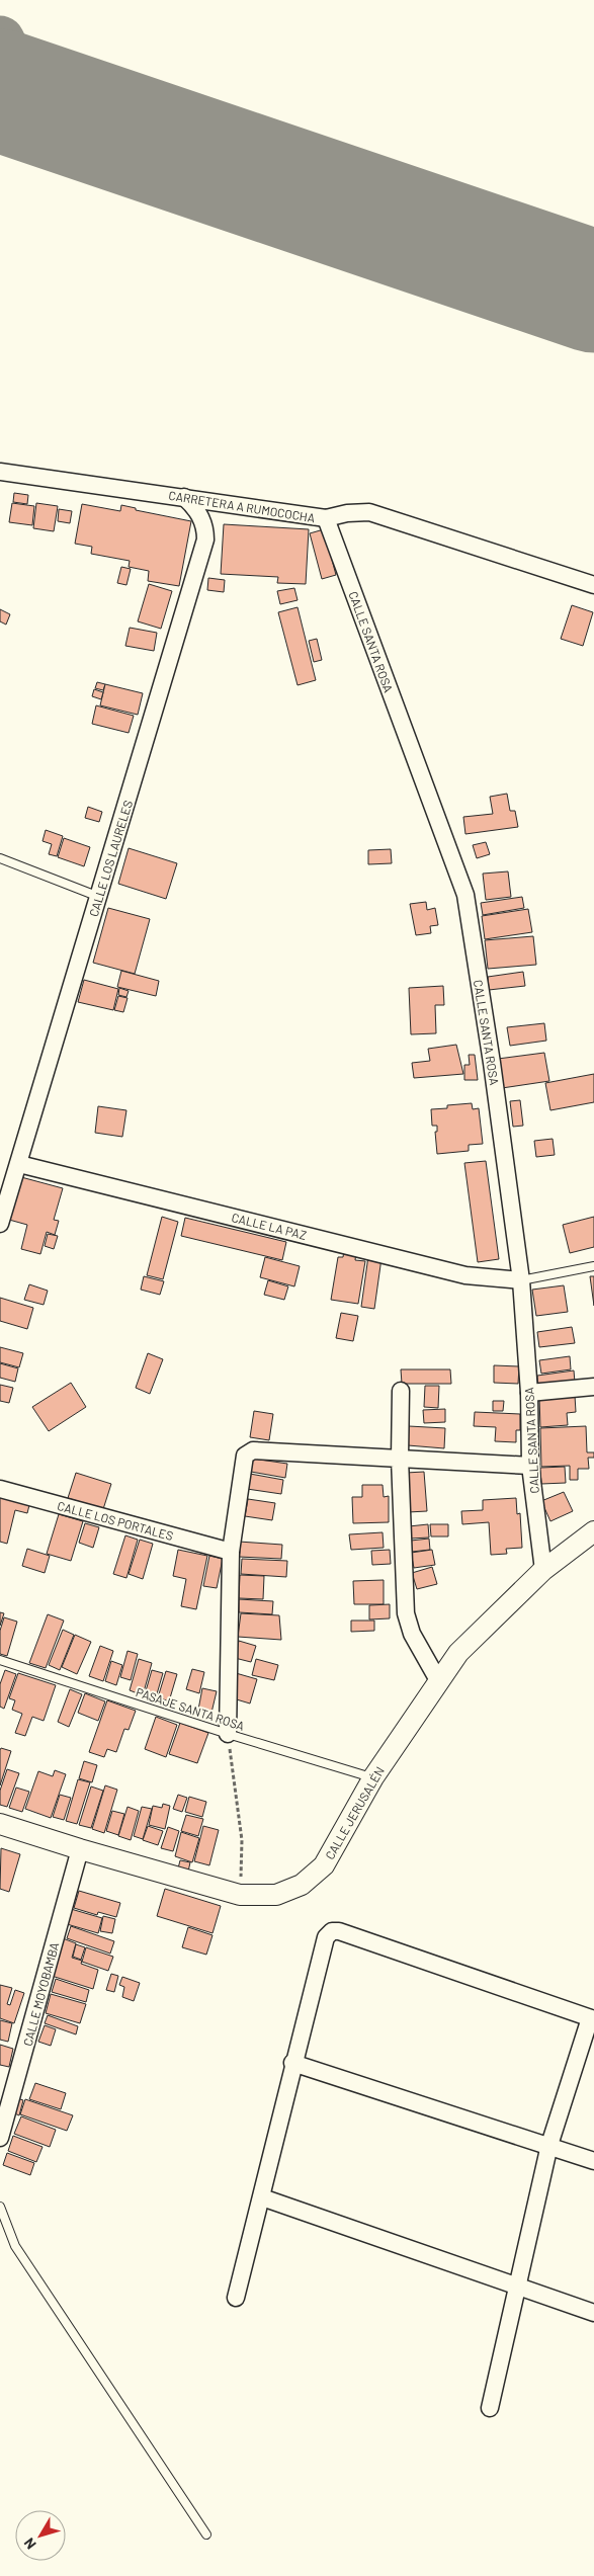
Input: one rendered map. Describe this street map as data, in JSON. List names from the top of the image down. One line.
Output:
{"streets":{"street":["CARRETERA A RUMOCOCHA","CALLE SANTA ROSA","CALLE LOS LAURELES","CALLE LA PAZ","CALLE LOS PORTALES","CALLE JERUSALÉN","CALLE MOYOBAMBA"],"lane":["PASAJE SANTA ROSA"]},"crossings":[["CARRETERA A RUMOCOCHA","CALLE SANTA ROSA"],["CARRETERA A RUMOCOCHA","CALLE LOS LAURELES"],["CALLE SANTA ROSA","CALLE LA PAZ"],["CALLE SANTA ROSA","CALLE JERUSALÉN"],["CALLE LOS LAURELES","CALLE LA PAZ"],["PASAJE SANTA ROSA","CALLE JERUSALÉN"],["CALLE JERUSALÉN","CALLE MOYOBAMBA"]],"north":"bottom left"}
